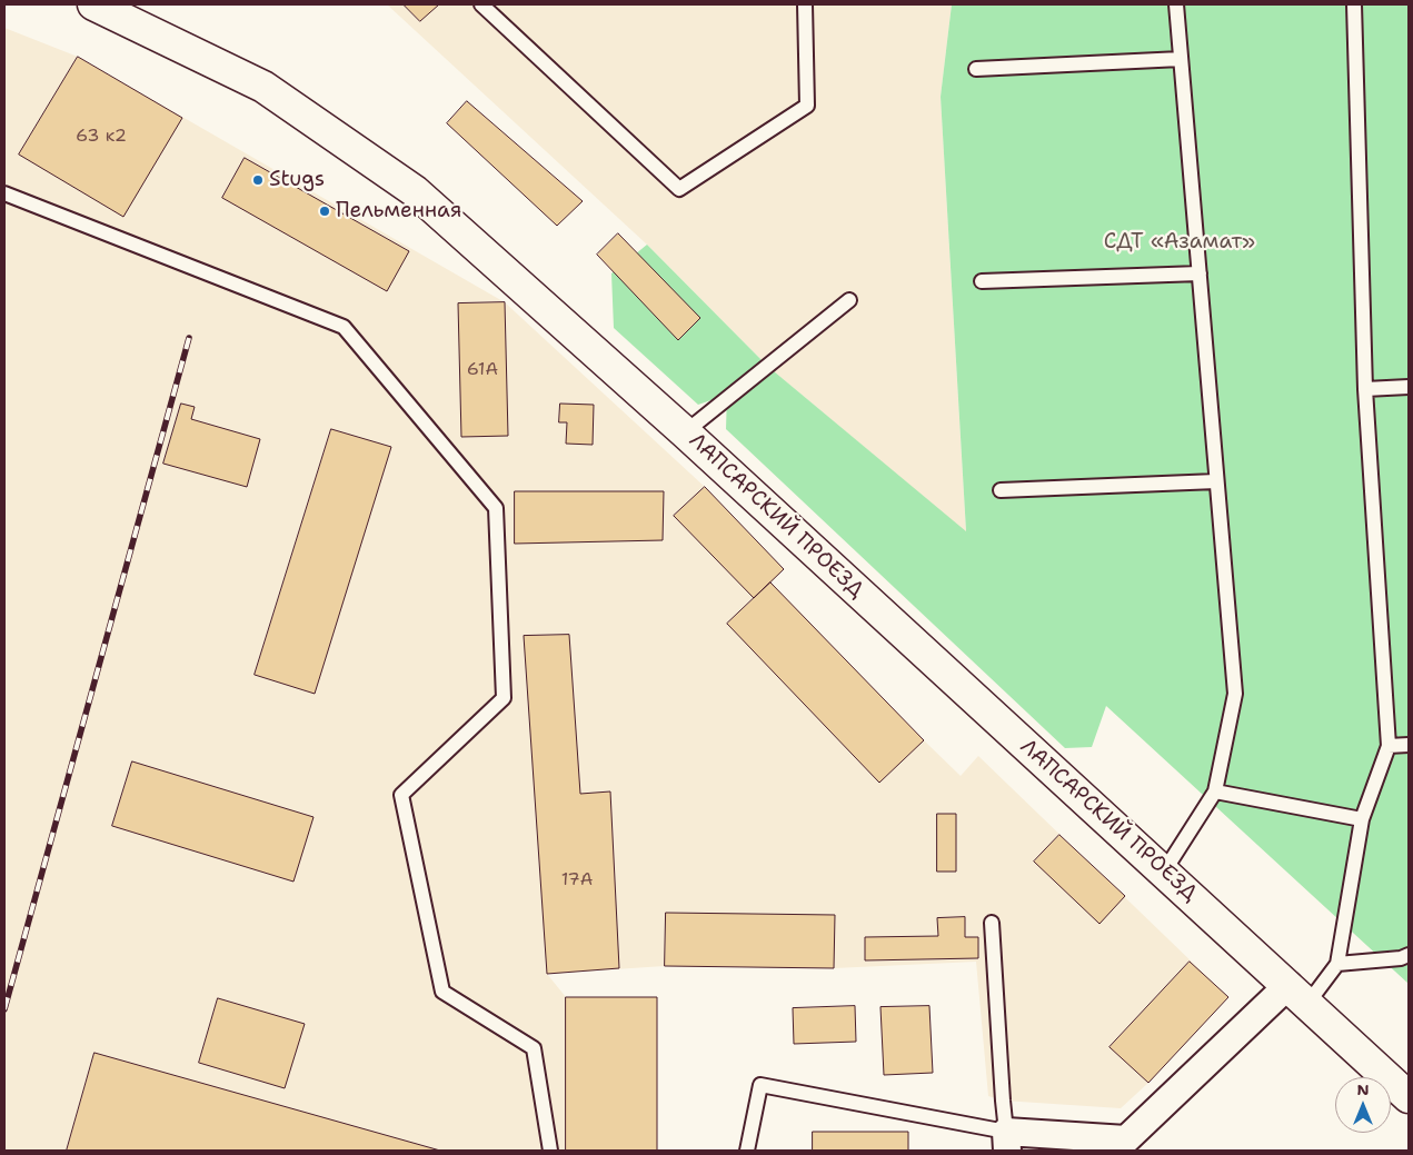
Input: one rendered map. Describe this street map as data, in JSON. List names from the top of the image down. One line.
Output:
{"streets":{"street":["ЛАПСАРСКИЙ ПРОЕЗД"]},"parks":["СДТ «Азамат»"],"places":["Stugs","Пельменная"],"house_numbers":["63 к2","61А","17А"],"north":"top"}
